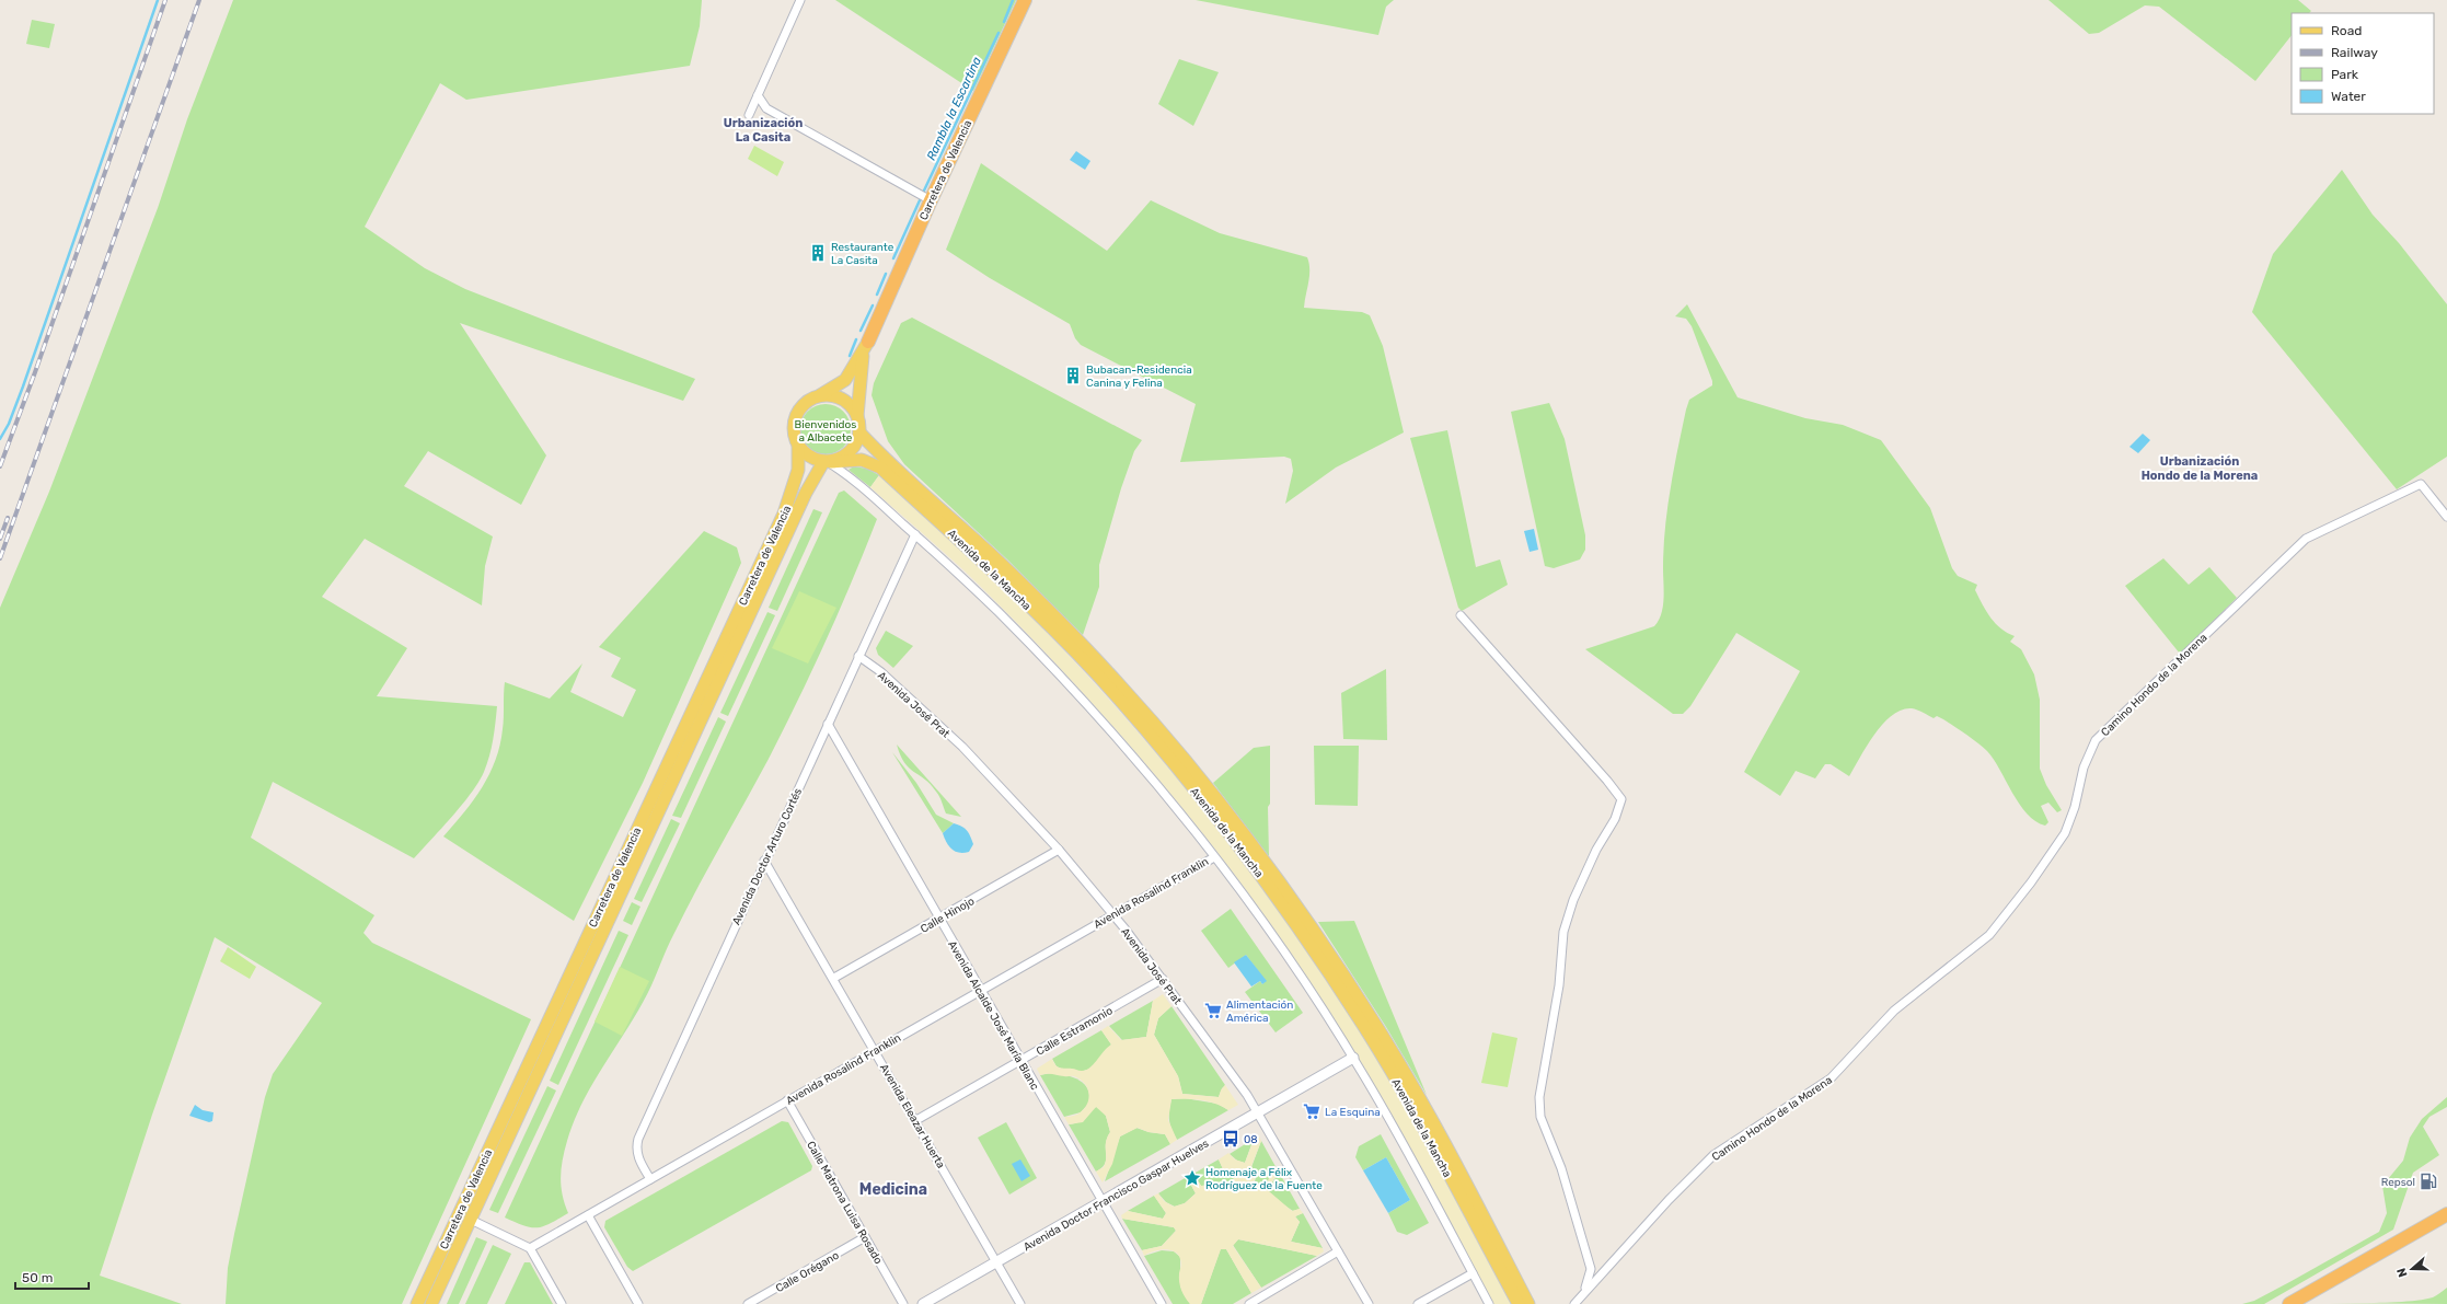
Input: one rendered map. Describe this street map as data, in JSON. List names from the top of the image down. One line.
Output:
{"streets":{"highway":["Carretera de Valencia"],"main road":["Avenida de la Mancha"],"street":["Camino Hondo de la Morena","Avenida José Prat","Avenida Doctor Arturo Cortés","Avenida Rosalind Franklin","Calle Hinojo","Avenida Alcalde José María Blanc","Calle Estramonio","Avenida Eleazar Huerta","Avenida Doctor Francisco Gaspar Huelves","Calle Matrona Luisa Rosado","Calle Orégano"]},"crossings":[["Carretera de Valencia","Avenida de la Mancha"],["Avenida José Prat","Avenida Doctor Arturo Cortés"],["Avenida José Prat","Avenida Rosalind Franklin"],["Avenida José Prat","Calle Hinojo"],["Avenida José Prat","Calle Estramonio"],["Avenida José Prat","Avenida Doctor Francisco Gaspar Huelves"],["Avenida Doctor Arturo Cortés","Avenida Rosalind Franklin"],["Avenida Doctor Arturo Cortés","Avenida Alcalde José María Blanc"],["Avenida Doctor Arturo Cortés","Avenida Eleazar Huerta"],["Avenida Rosalind Franklin","Avenida Alcalde José María Blanc"],["Avenida Rosalind Franklin","Avenida Eleazar Huerta"],["Avenida Rosalind Franklin","Calle Matrona Luisa Rosado"],["Calle Hinojo","Avenida Alcalde José María Blanc"],["Calle Hinojo","Avenida Eleazar Huerta"],["Avenida Alcalde José María Blanc","Calle Estramonio"],["Avenida Alcalde José María Blanc","Avenida Doctor Francisco Gaspar Huelves"],["Calle Estramonio","Avenida Eleazar Huerta"],["Avenida Eleazar Huerta","Avenida Doctor Francisco Gaspar Huelves"],["Calle Matrona Luisa Rosado","Calle Orégano"]],"districts":["Urbanización La Casita","Urbanización Hondo de la Morena","Medicina"],"water":["Rambla la Escartina"],"parks":["Bienvenidos a Albacete"],"places":{"building":["Restaurante La Casita","Bubacan-Residencia Canina y Felina"],"supermarket":["Alimentación América","La Esquina"],"bus stop":["08"],"place":["Homenaje a Félix Rodríguez de la Fuente"],"fuel station":["Repsol"]},"legend":["Road","Railway","Park","Water"],"scale_bar":"50 m","north":"left"}
